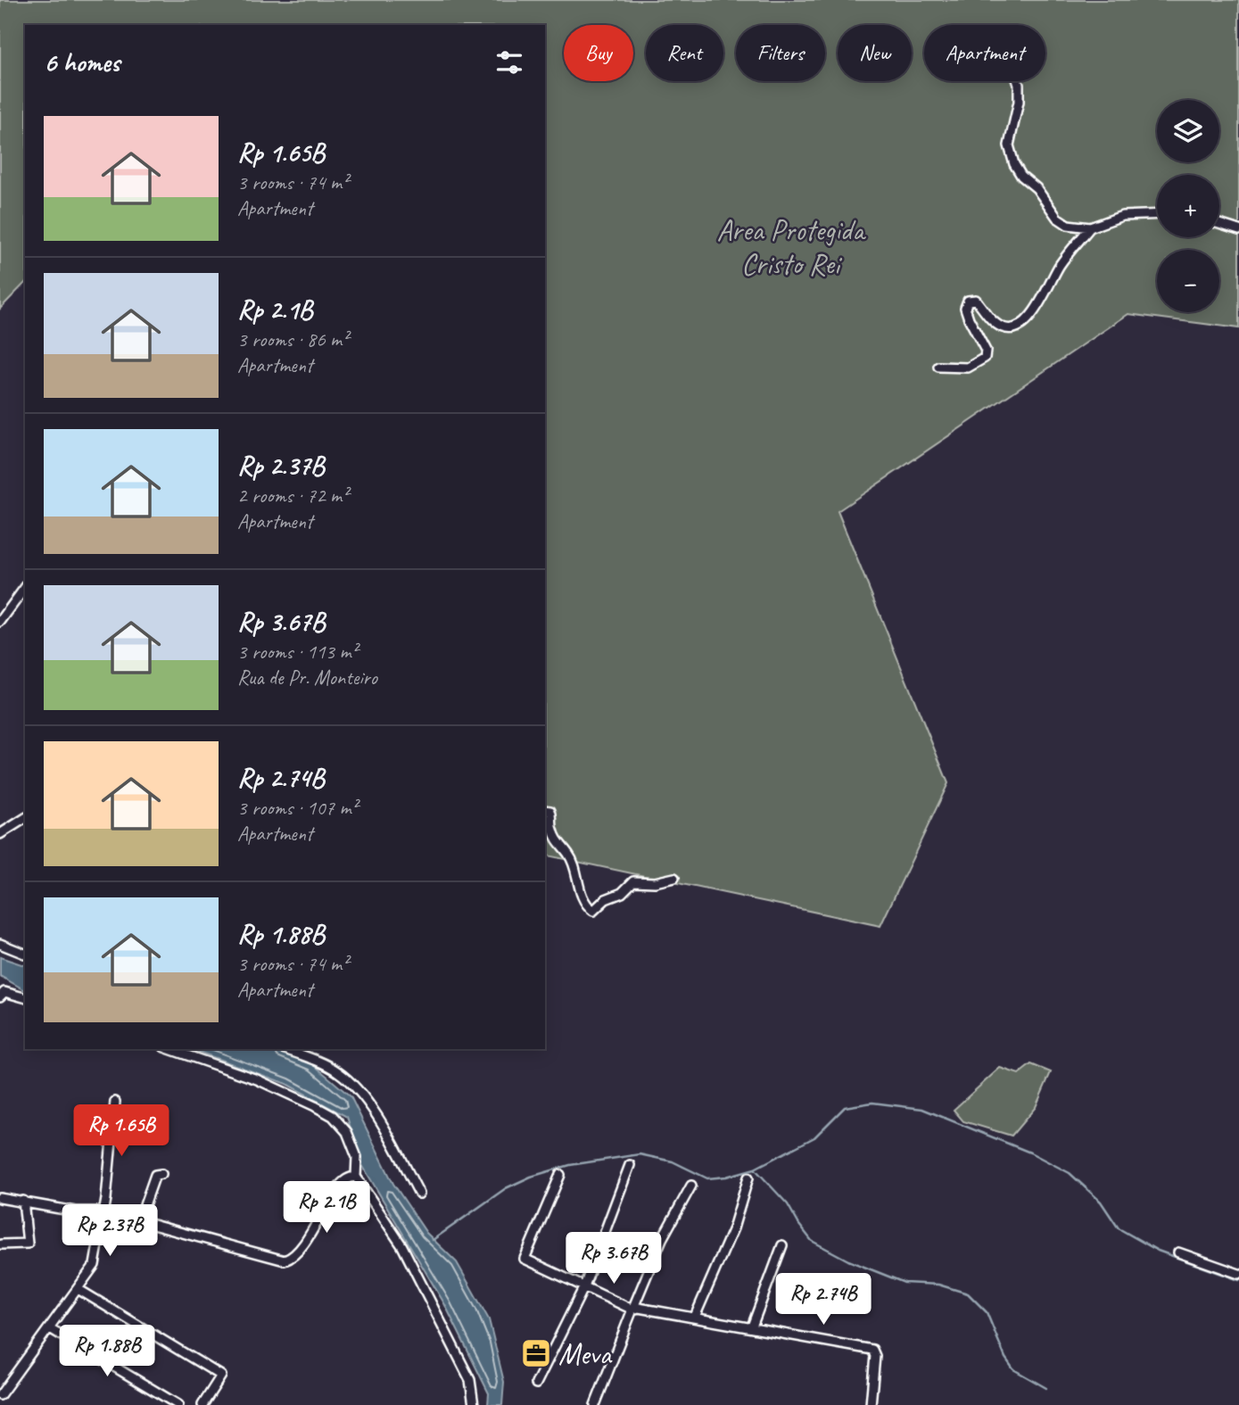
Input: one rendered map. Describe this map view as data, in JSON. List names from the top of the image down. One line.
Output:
{"parks":["Area Protegida Cristo Rei"],"places":{"office":["Meva"]},"page":{"chip":["Buy","Rent","Filters","New","Apartment"],"heading":"6 homes","map_buttons":["+","−"],"list":[{"name":"Rp 1.65B","note":"3 rooms · 74 m² · Apartment"},{"name":"Rp 2.1B","note":"3 rooms · 86 m² · Apartment"},{"name":"Rp 2.37B","note":"2 rooms · 72 m² · Apartment"},{"name":"Rp 3.67B","note":"3 rooms · 113 m² · Rua de Pr. Monteiro"},{"name":"Rp 2.74B","note":"3 rooms · 107 m² · Apartment"},{"name":"Rp 1.88B","note":"3 rooms · 74 m² · Apartment"}],"price":["Rp 1.65B","Rp 2.1B","Rp 2.37B","Rp 3.67B","Rp 2.74B","Rp 1.88B"]}}
